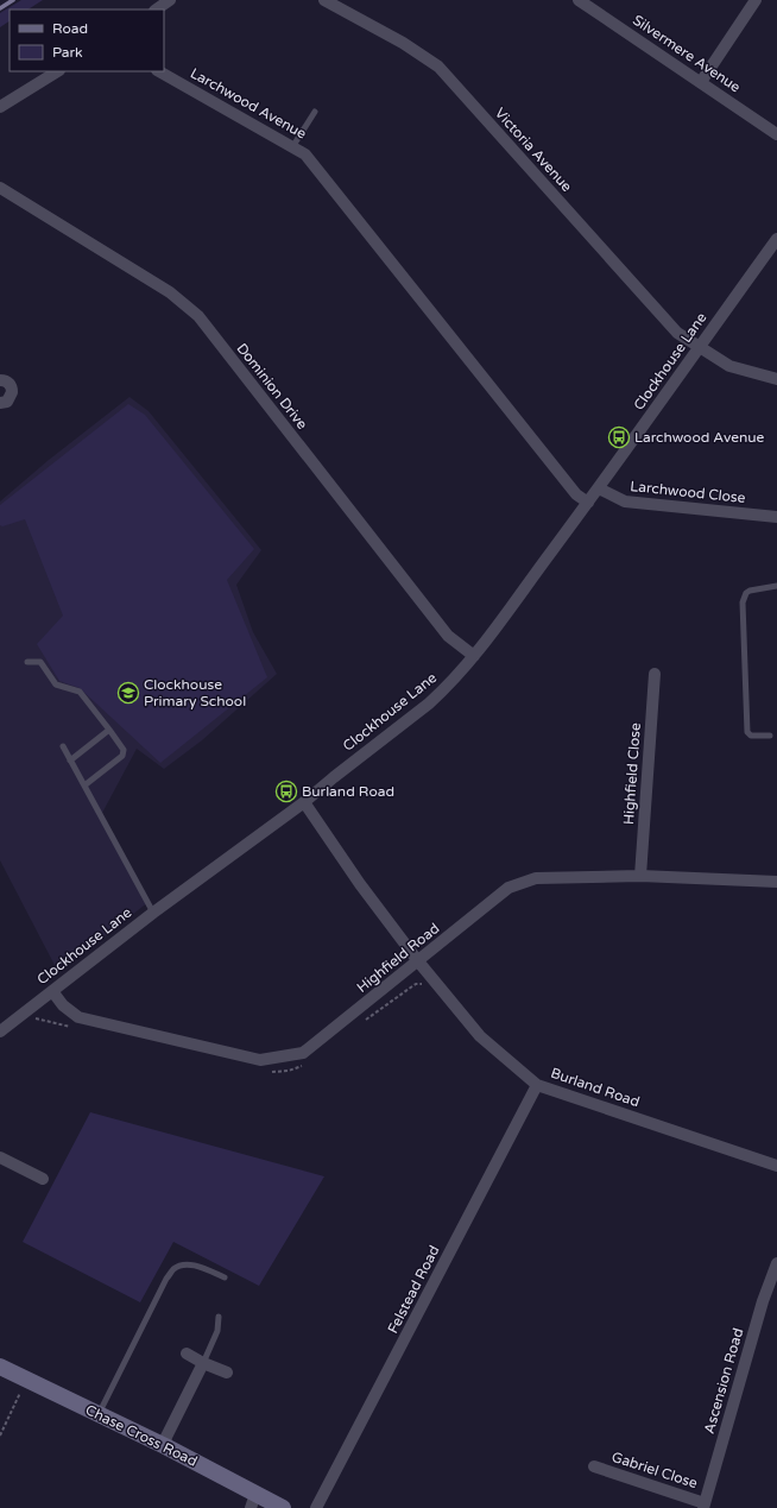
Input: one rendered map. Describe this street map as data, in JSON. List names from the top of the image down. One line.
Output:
{"streets":{"main road":["Chase Cross Road"],"street":["Silvermere Avenue","Larchwood Avenue","Victoria Avenue","Clockhouse Lane","Dominion Drive","Larchwood Close","Highfield Close","Highfield Road","Burland Road","Felstead Road","Ascension Road","Gabriel Close"]},"crossings":[["Larchwood Avenue","Clockhouse Lane"],["Victoria Avenue","Clockhouse Lane"],["Clockhouse Lane","Dominion Drive"],["Clockhouse Lane","Larchwood Close"],["Clockhouse Lane","Highfield Road"],["Clockhouse Lane","Burland Road"],["Highfield Close","Highfield Road"],["Highfield Road","Burland Road"],["Burland Road","Felstead Road"],["Ascension Road","Gabriel Close"]],"places":{"bus stop":["Larchwood Avenue","Burland Road"],"school or university":["Clockhouse Primary School"]},"legend":["Road","Park"]}
